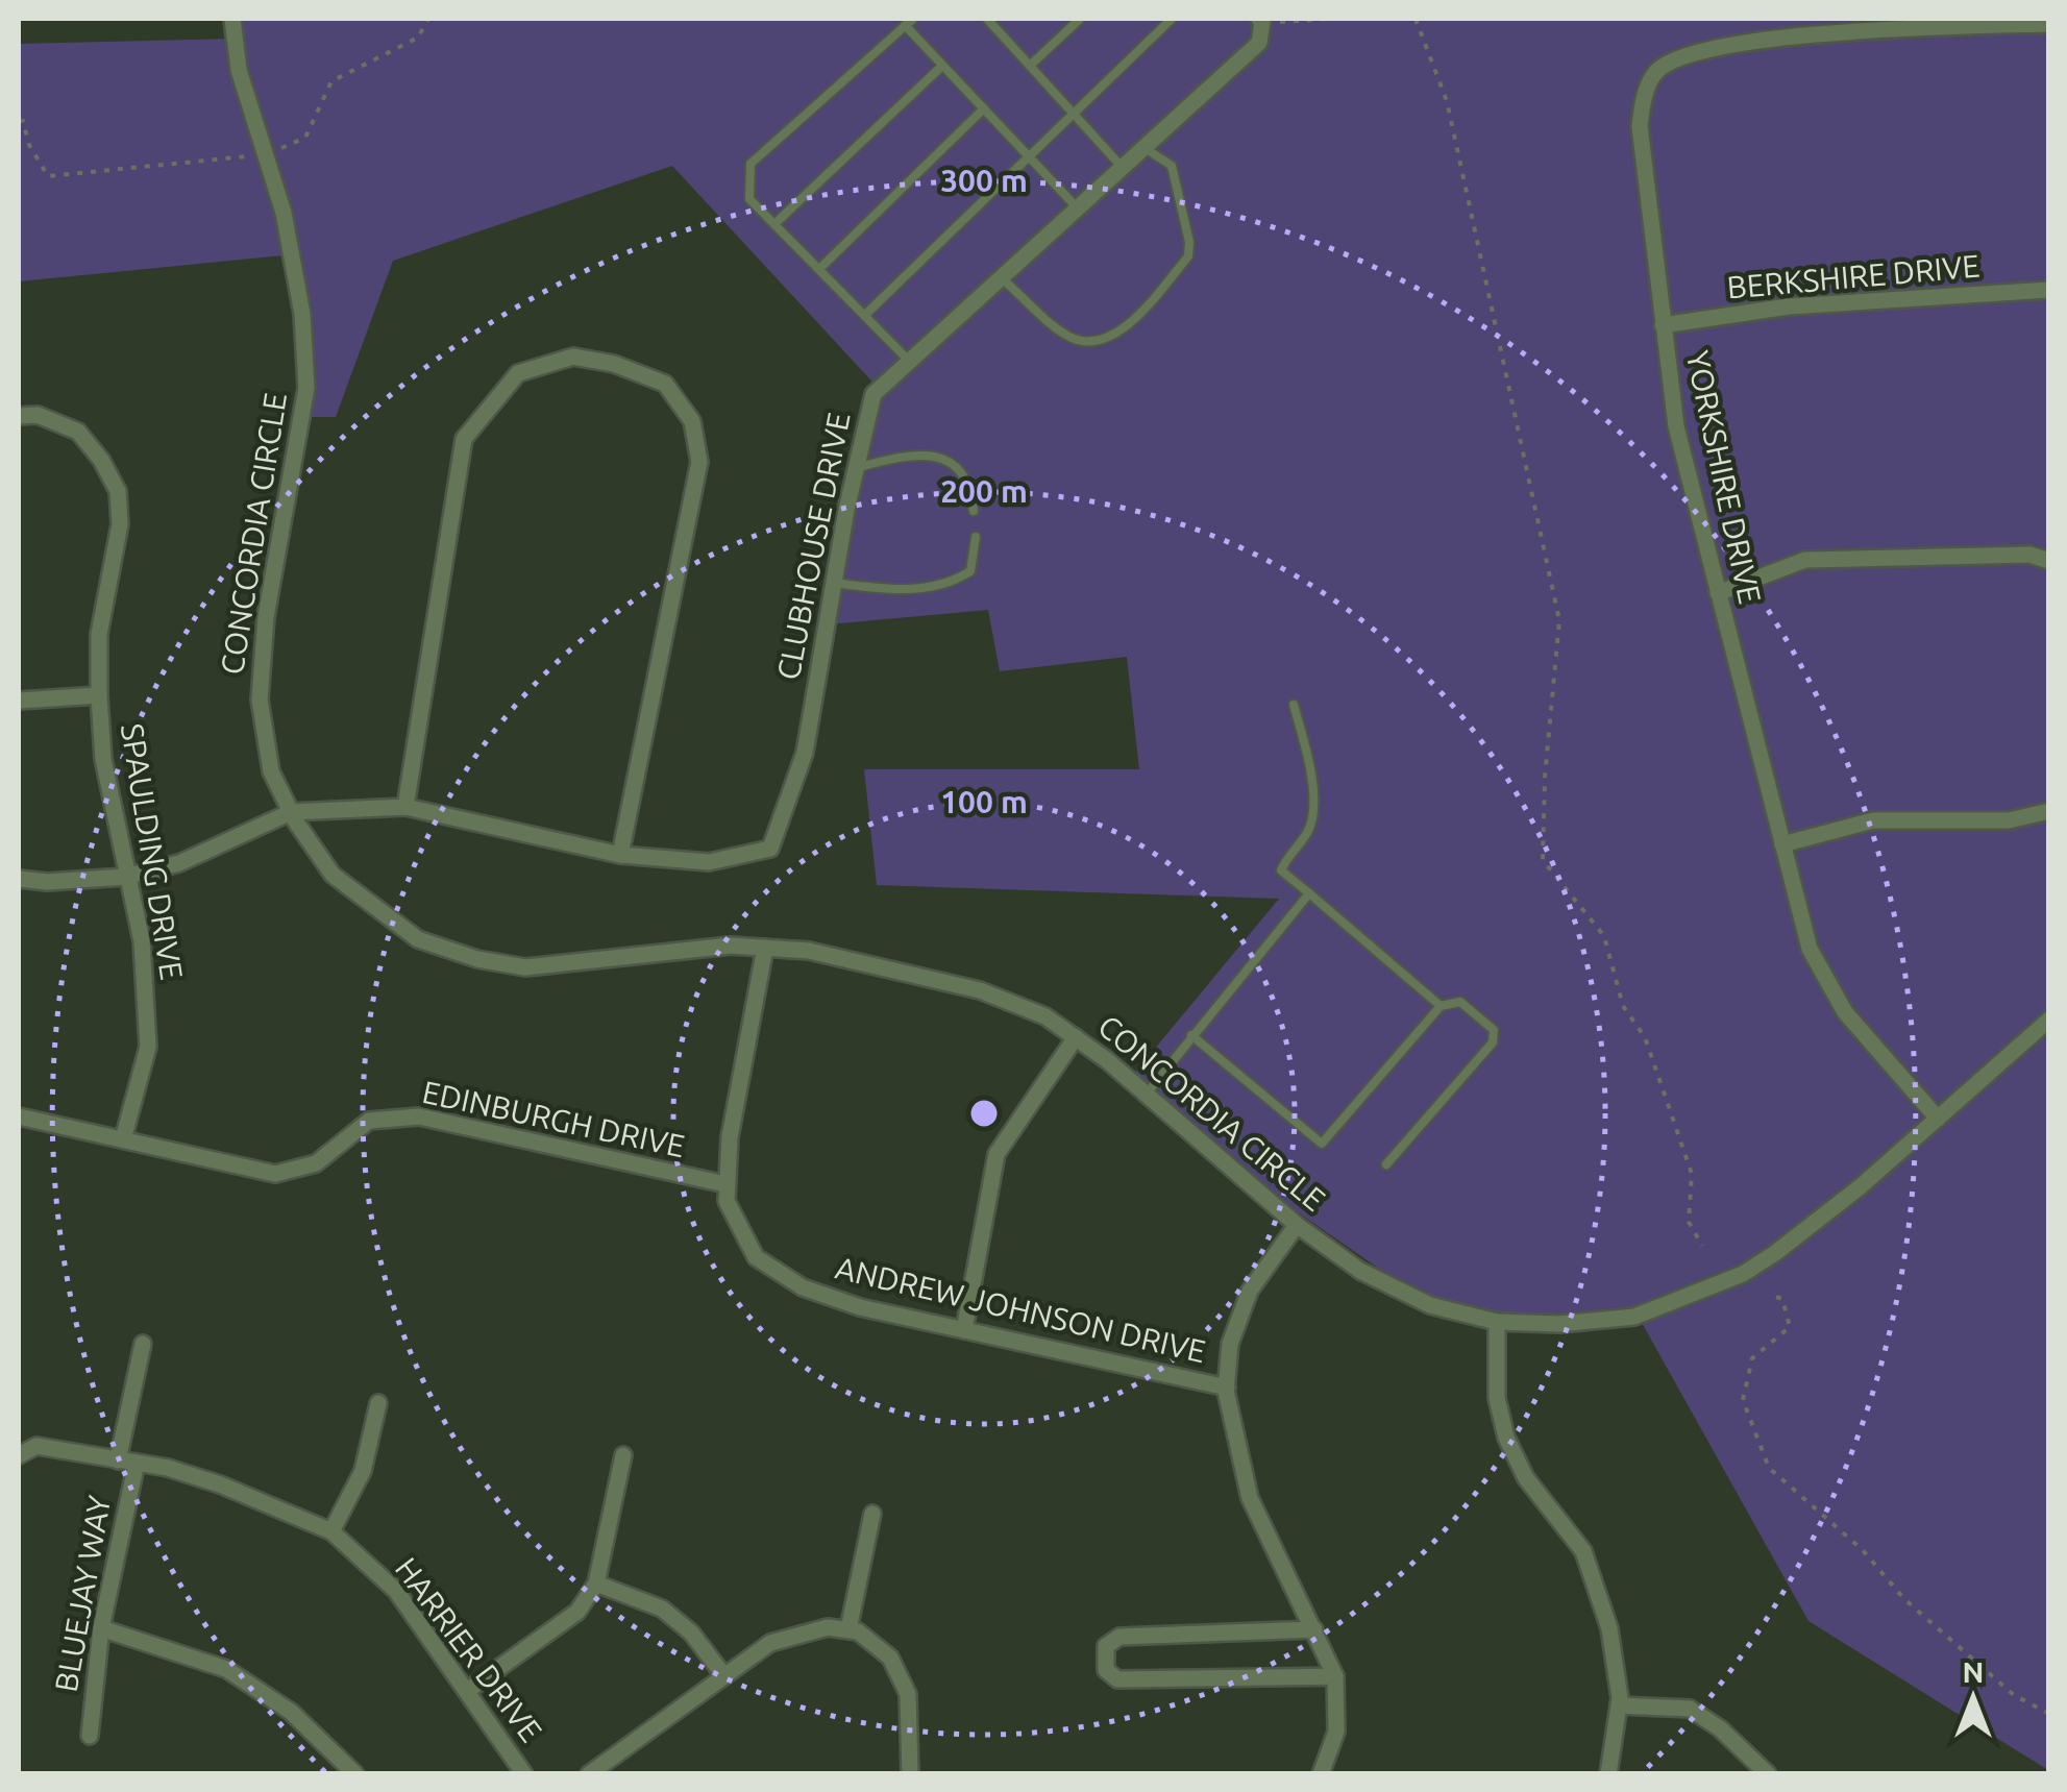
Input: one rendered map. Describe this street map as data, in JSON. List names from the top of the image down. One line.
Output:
{"streets":{"street":["BERKSHIRE DRIVE","YORKSHIRE DRIVE","CONCORDIA CIRCLE","CLUBHOUSE DRIVE","SPAULDING DRIVE","EDINBURGH DRIVE","ANDREW JOHNSON DRIVE","BLUEJAY WAY","HARRIER DRIVE"]},"crossings":[["BERKSHIRE DRIVE","YORKSHIRE DRIVE"],["YORKSHIRE DRIVE","CONCORDIA CIRCLE"],["CONCORDIA CIRCLE","ANDREW JOHNSON DRIVE"],["SPAULDING DRIVE","EDINBURGH DRIVE"],["EDINBURGH DRIVE","ANDREW JOHNSON DRIVE"],["BLUEJAY WAY","HARRIER DRIVE"]],"north":"top","rings":["300 m","200 m","100 m"]}
